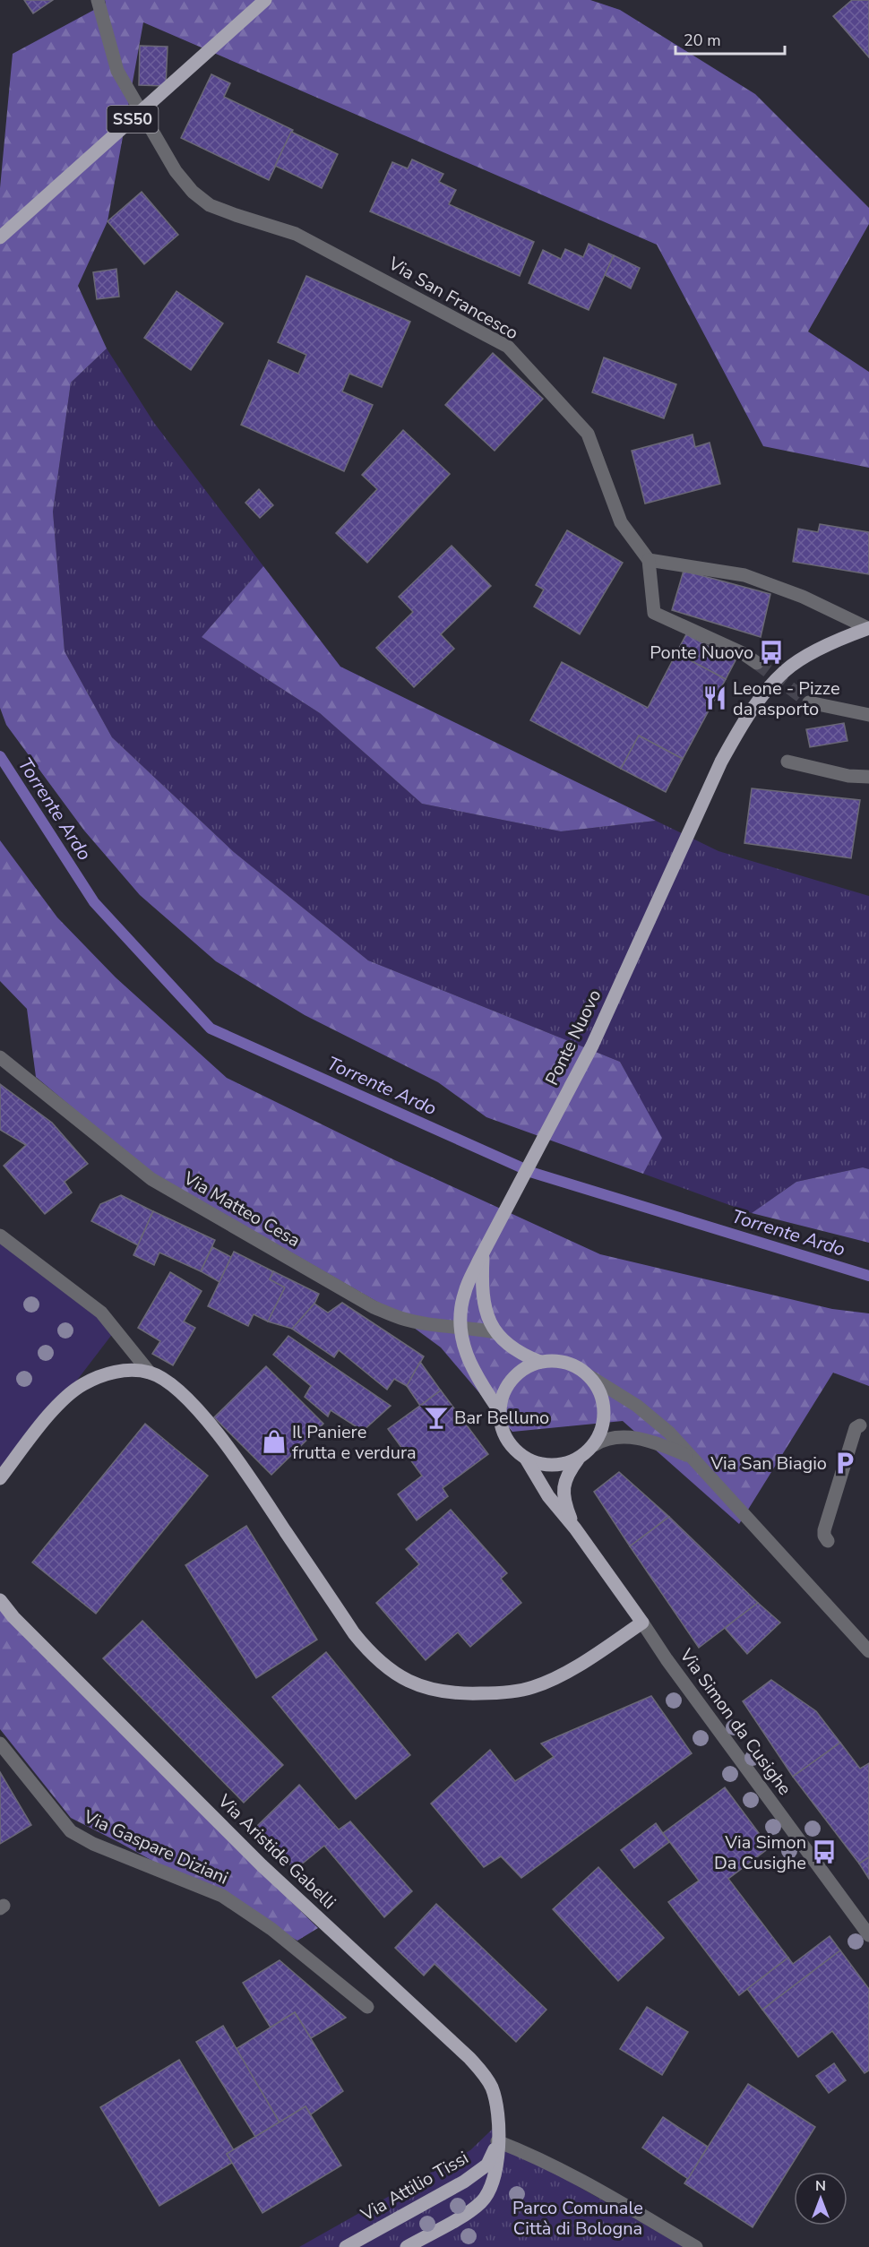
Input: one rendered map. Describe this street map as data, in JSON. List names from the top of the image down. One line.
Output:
{"streets":{"main road":["SS50","Ponte Nuovo","Via Simon da Cusighe","Via Aristide Gabelli","Via Attilio Tissi"],"street":["Via San Francesco","Via Matteo Cesa","Via Gaspare Diziani"]},"crossings":[["Ponte Nuovo","Via Simon da Cusighe"],["Via Matteo Cesa","Via Simon da Cusighe"],["Via Aristide Gabelli","Via Attilio Tissi"]],"water":["Torrente Ardo"],"parks":["Parco Comunale Città di Bologna"],"places":{"bus stop":["Ponte Nuovo","Via Simon Da Cusighe"],"restaurant":["Leone - Pizze da asporto"],"bar":["Bar Belluno"],"shop":["Il Paniere frutta e verdura"],"parking":["Via San Biagio"]},"scale_bar":"20 m","north":"top"}
